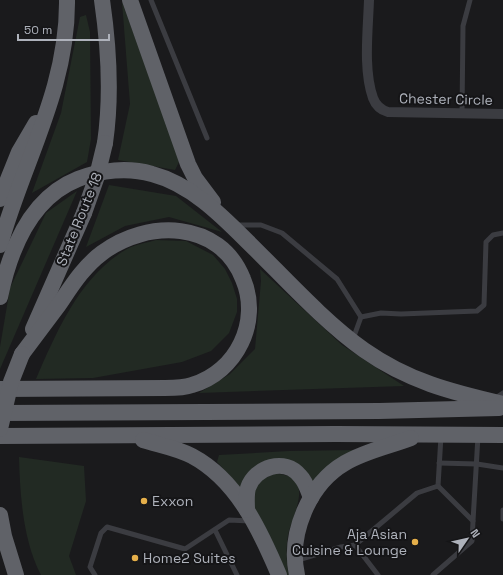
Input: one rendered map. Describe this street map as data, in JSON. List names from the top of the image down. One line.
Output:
{"streets":{"highway":["State Route 18"],"street":["Chester Circle"]},"places":["Exxon","Aja Asian Cuisine & Lounge","Home2 Suites"],"scale_bar":"50 m","north":"top right"}
